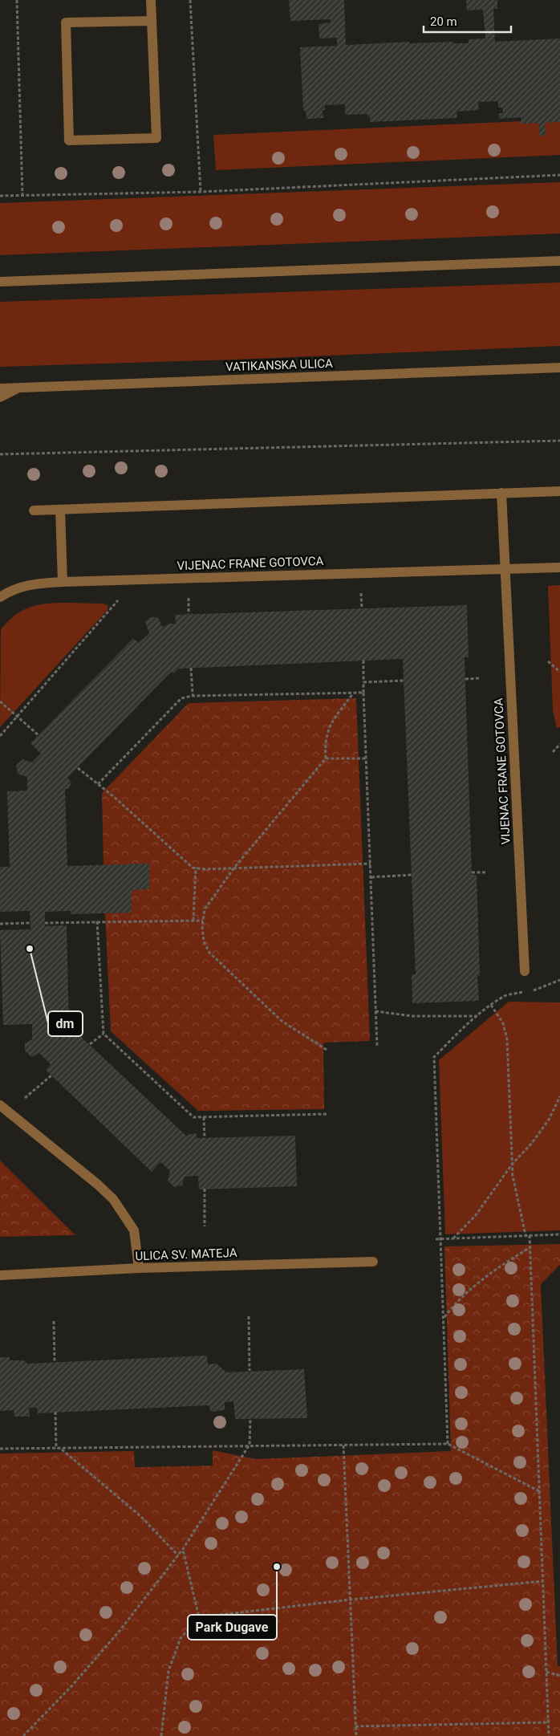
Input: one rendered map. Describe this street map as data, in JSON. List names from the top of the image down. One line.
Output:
{"streets":{"street":["VATIKANSKA ULICA","VIJENAC FRANE GOTOVCA","ULICA SV. MATEJA"]},"places":["dm","Park Dugave"],"scale_bar":"20 m"}
